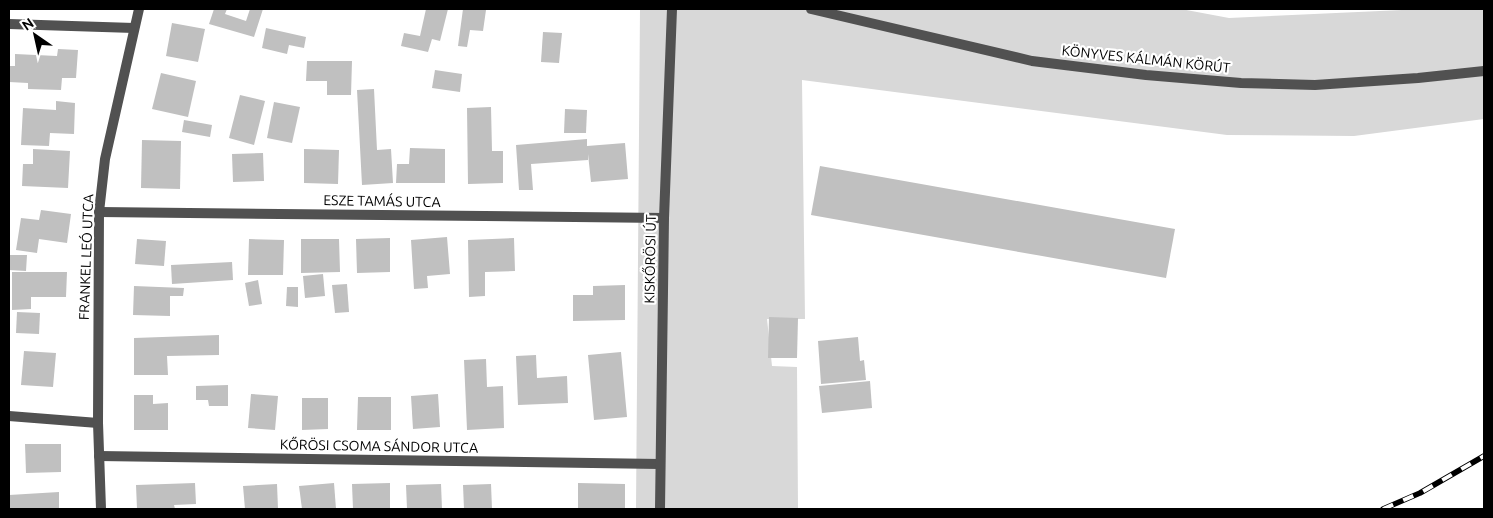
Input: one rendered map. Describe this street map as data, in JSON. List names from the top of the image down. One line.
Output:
{"streets":{"street":["KÖNYVES KÁLMÁN KÖRÚT","ESZE TAMÁS UTCA","FRANKEL LEÓ UTCA","KISKŐRÖSI ÚT","KŐRÖSI CSOMA SÁNDOR UTCA"]},"crossings":[["ESZE TAMÁS UTCA","FRANKEL LEÓ UTCA"],["ESZE TAMÁS UTCA","KISKŐRÖSI ÚT"],["FRANKEL LEÓ UTCA","KŐRÖSI CSOMA SÁNDOR UTCA"],["KISKŐRÖSI ÚT","KŐRÖSI CSOMA SÁNDOR UTCA"]],"north":"top left"}
